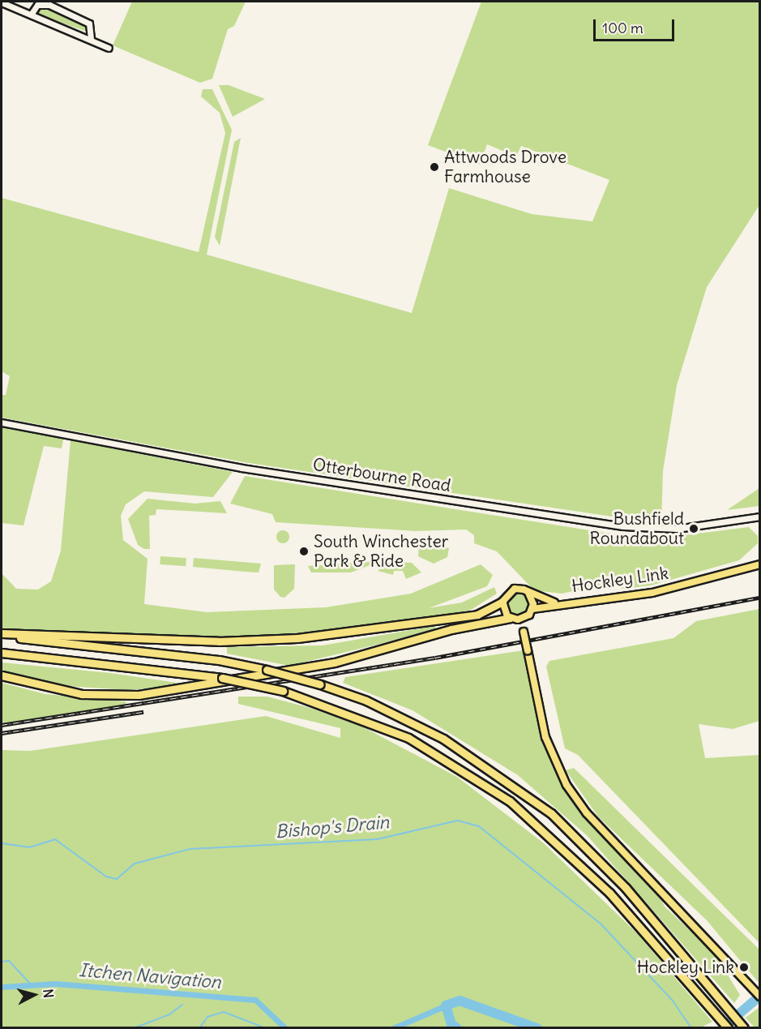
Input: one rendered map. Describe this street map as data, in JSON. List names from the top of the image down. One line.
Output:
{"streets":{"main road":["Hockley Link"],"street":["Otterbourne Road"]},"water":["Bishop's Drain","Itchen Navigation"],"places":["Attwoods Drove Farmhouse","Bushfield Roundabout","South Winchester Park & Ride","Hockley Link"],"scale_bar":"100 m","north":"right"}
